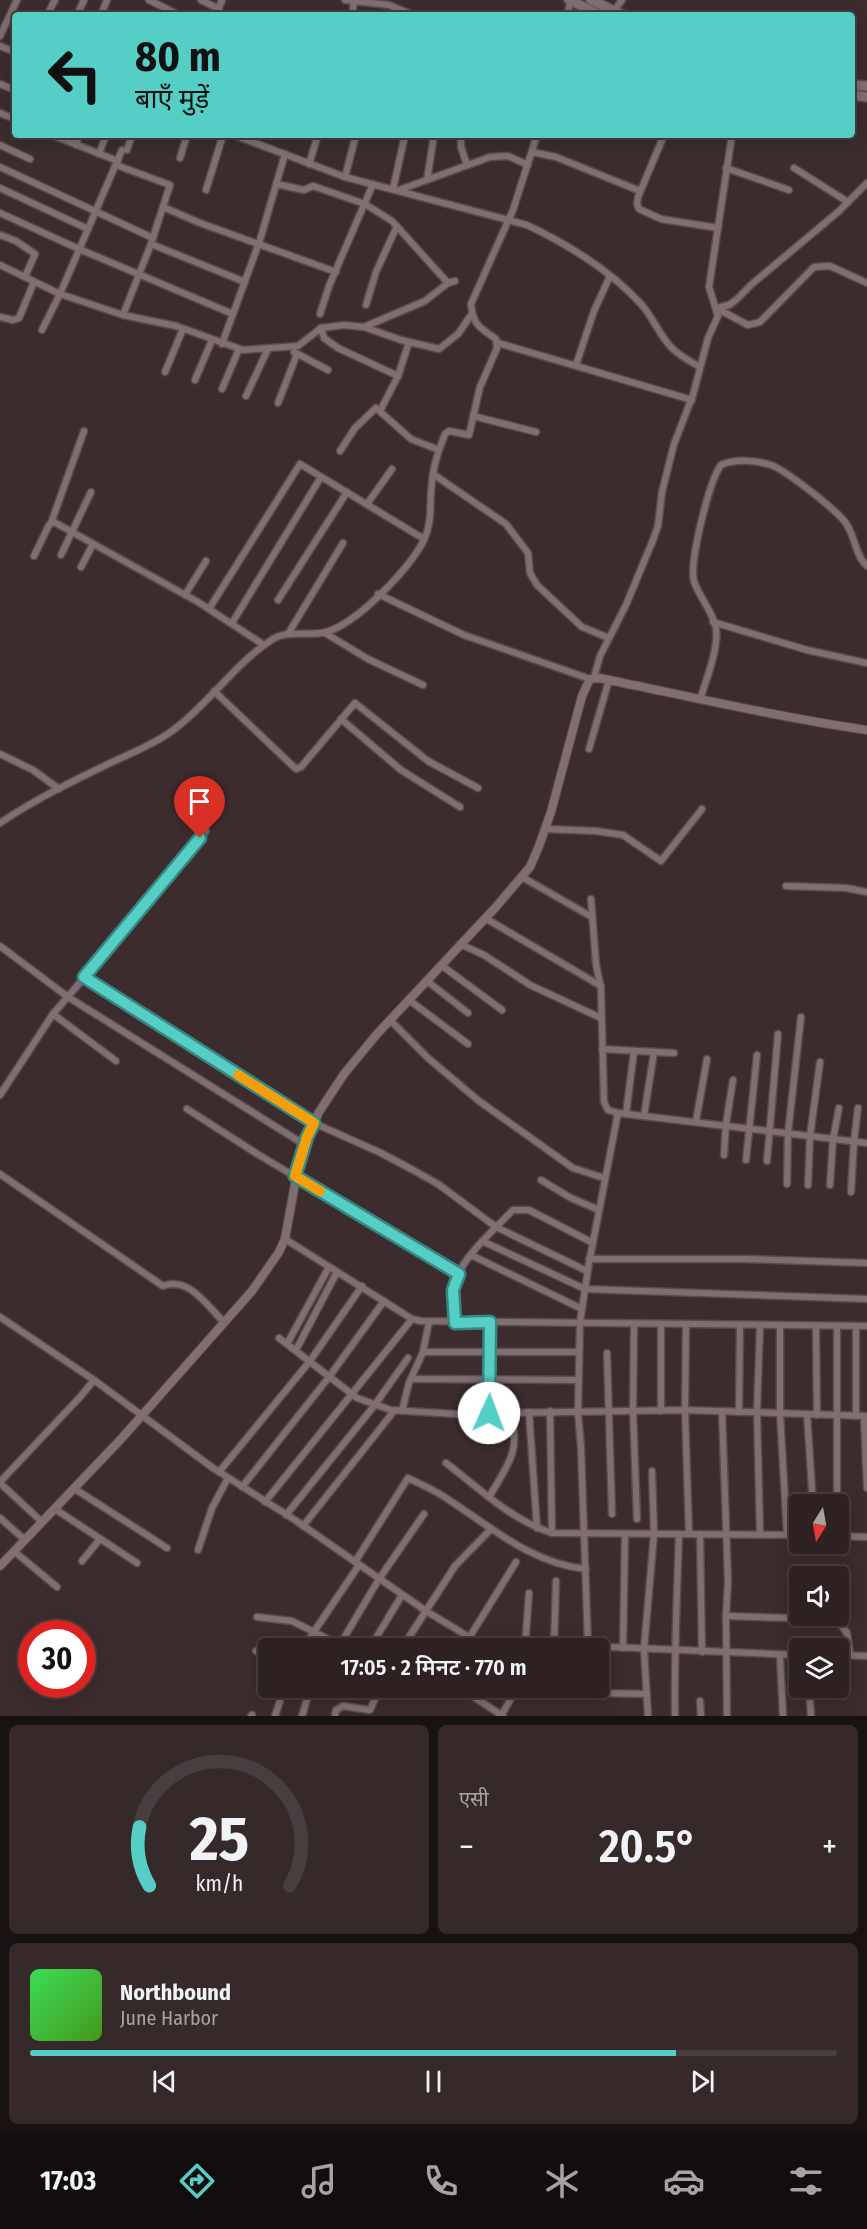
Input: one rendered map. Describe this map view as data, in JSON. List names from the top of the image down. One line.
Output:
{"north":"bottom","page":{"turn":["80 m","बाएँ मुड़ें"],"limit":"30","trip":"17:05 · 2 मिनट · 770 m","tile":"एसी","heat":["−","20.5°","+"],"song":["Northbound","June Harbor"],"tabs":"17:03","gauge":["25","km/h"]}}
